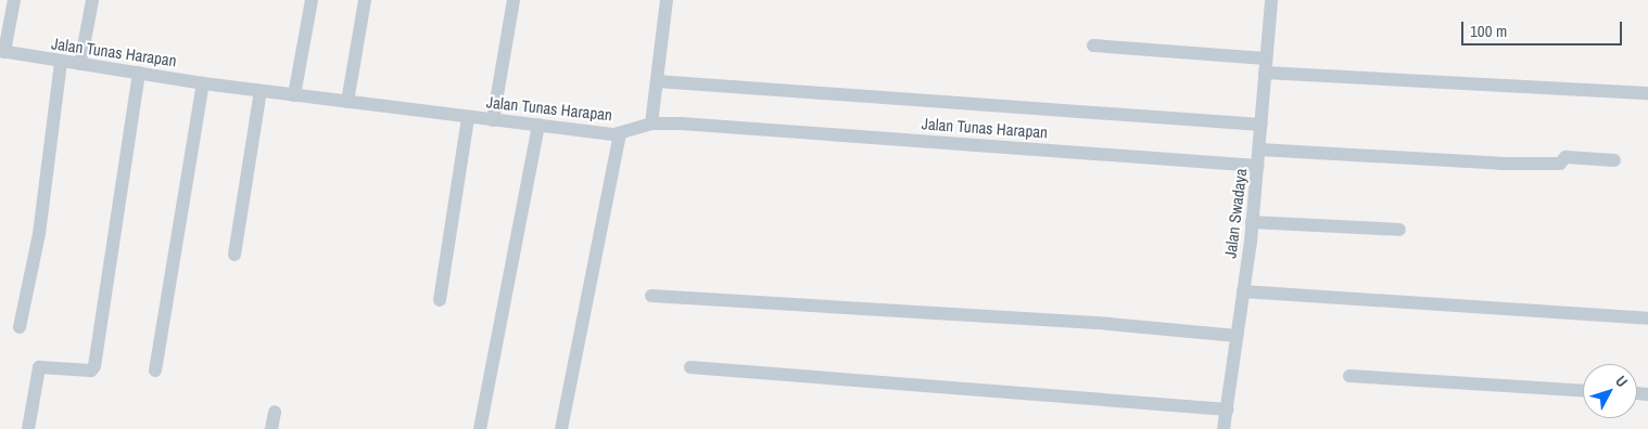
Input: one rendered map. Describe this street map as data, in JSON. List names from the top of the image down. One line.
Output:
{"streets":{"street":["Jalan Tunas Harapan","Jalan Swadaya"]},"crossings":[["Jalan Tunas Harapan","Jalan Swadaya"]],"scale_bar":"100 m","north":"top right"}
